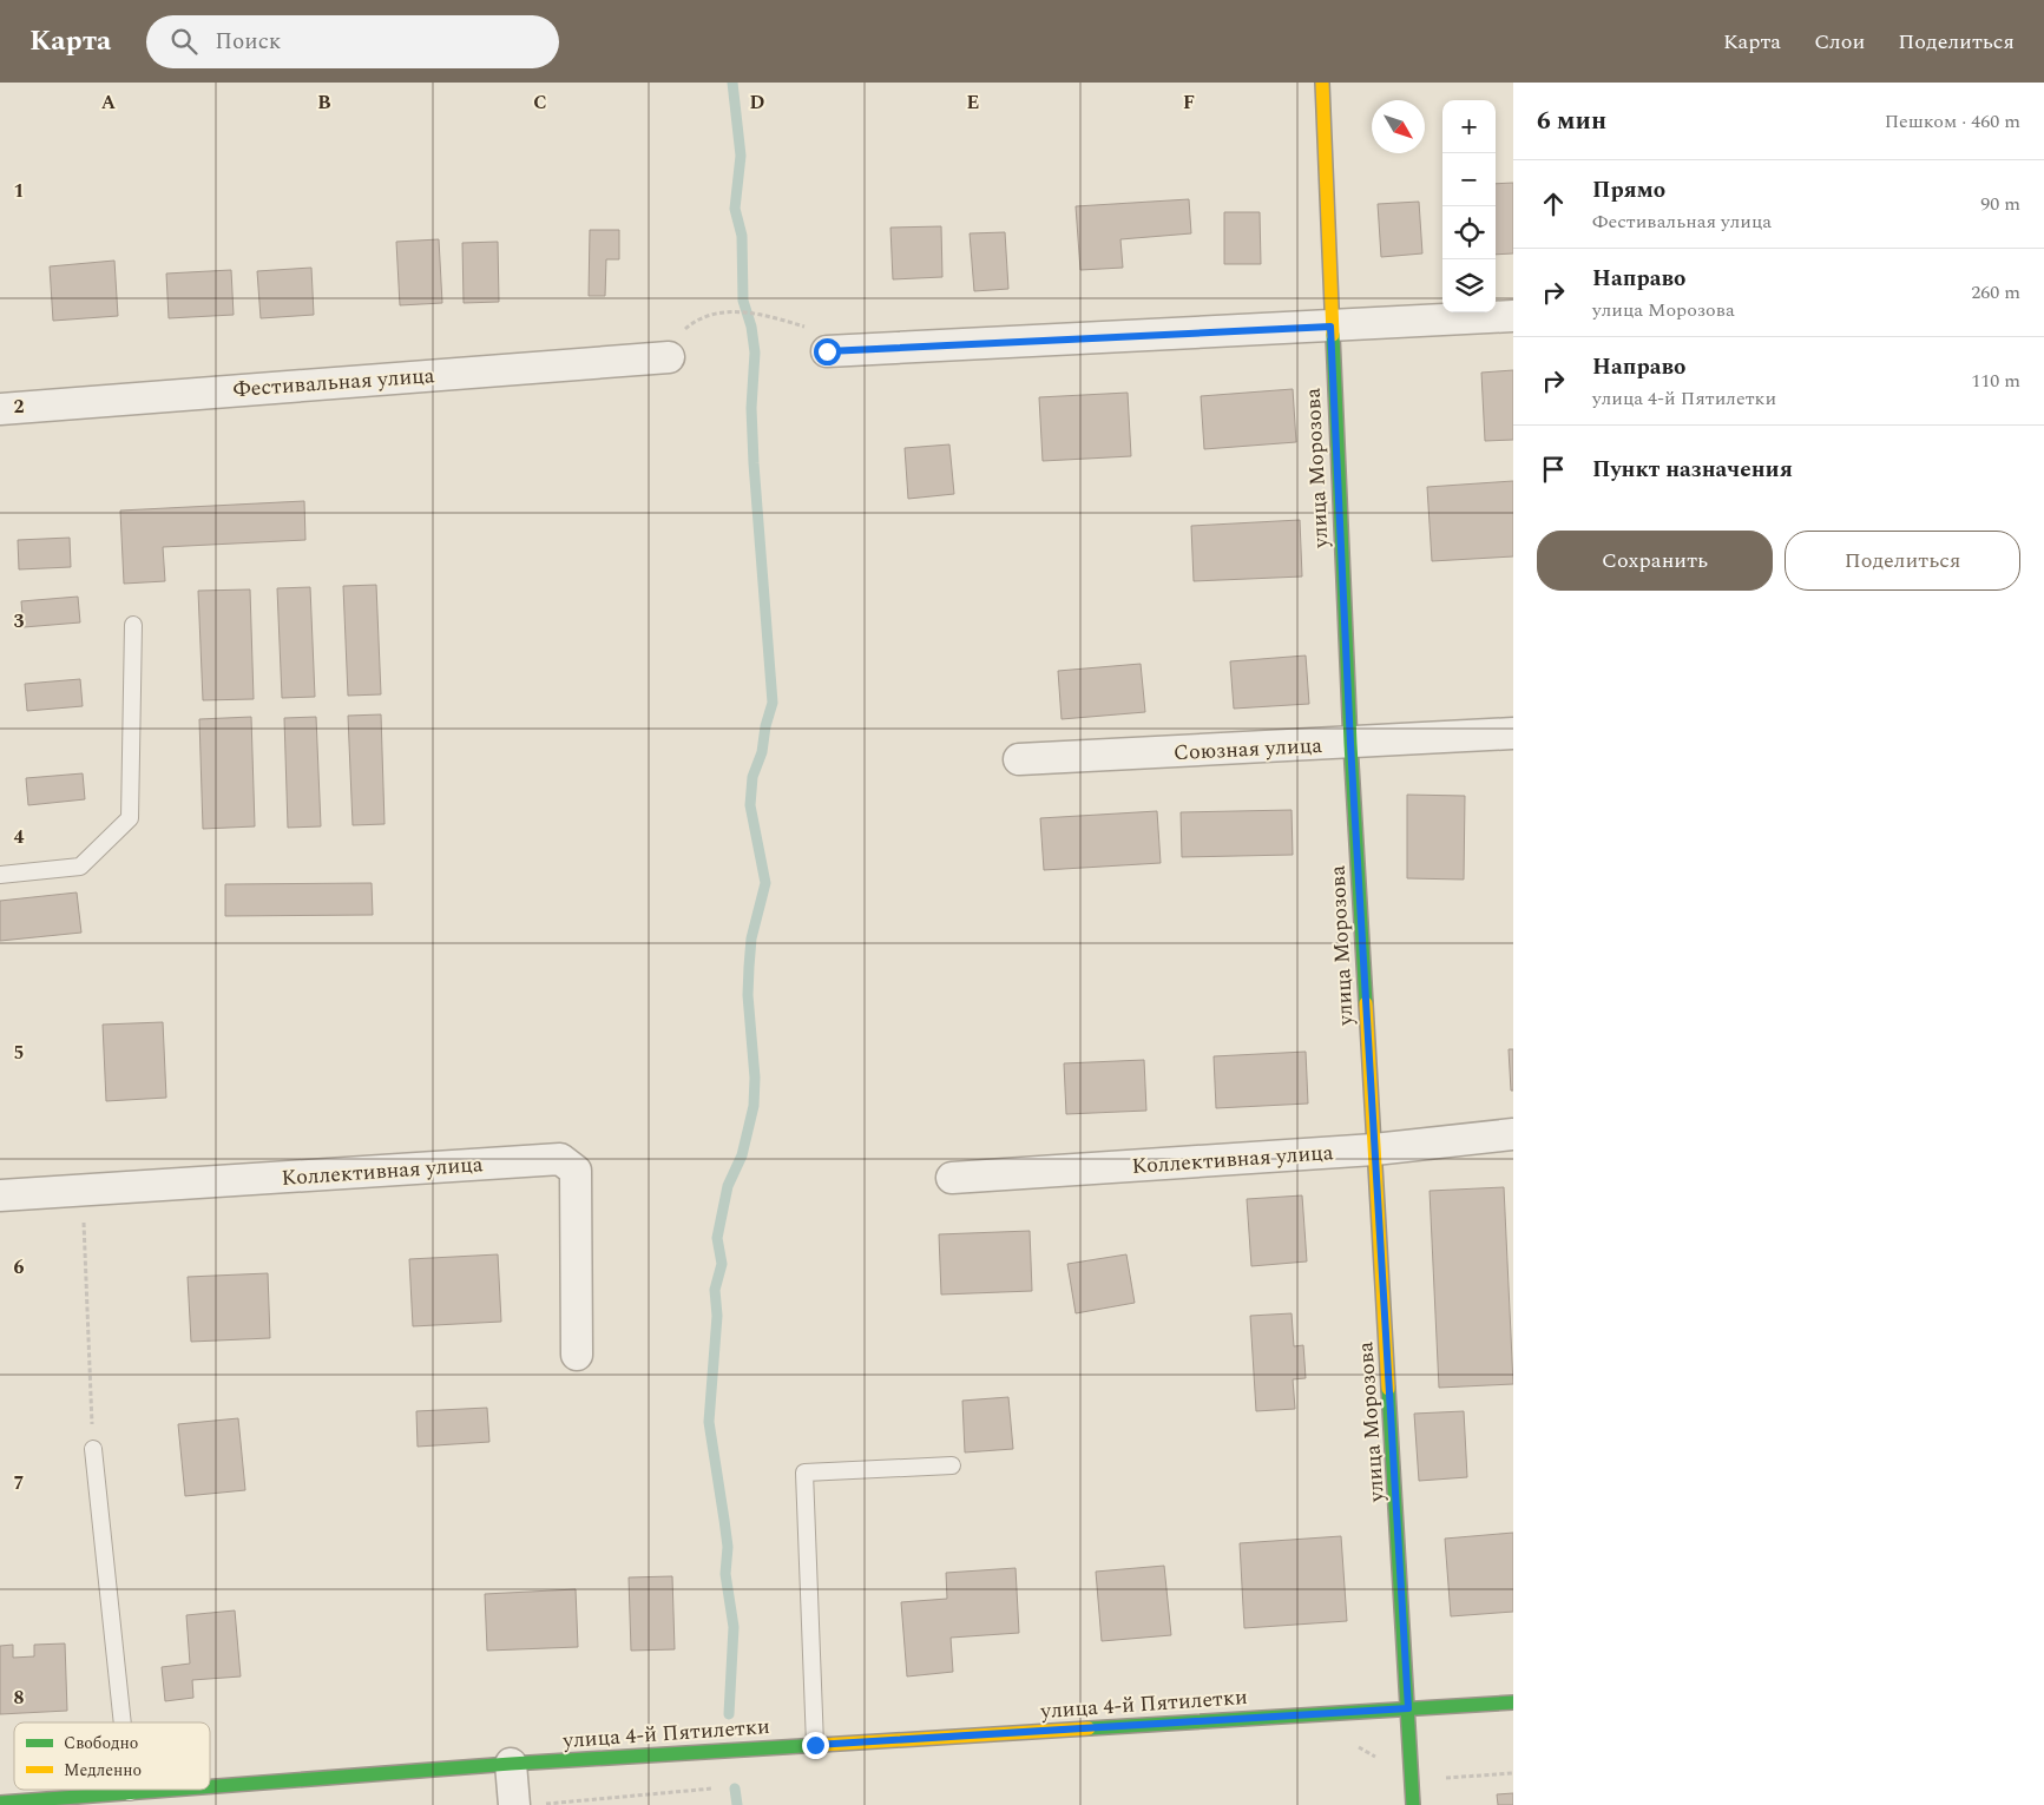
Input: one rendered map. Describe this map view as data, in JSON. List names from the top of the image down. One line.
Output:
{"streets":{"street":["Фестивальная улица","улица Морозова","Союзная улица","Коллективная улица","улица 4-й Пятилетки"]},"crossings":[["улица Морозова","Союзная улица"],["улица Морозова","Коллективная улица"],["улица Морозова","улица 4-й Пятилетки"]],"legend":["Свободно","Медленно"],"north":"bottom right","page":{"header":"Карта","search":"Поиск","nav":["Карта","Слои","Поделиться"],"heading":["6 мин","Пешком · 460 m"],"map_buttons":["+","−"],"list":[["Прямо","Фестивальная улица","90 m"],["Направо","улица Морозова","260 m"],["Направо","улица 4-й Пятилетки","110 m"],"Пункт назначения"],"buttons":["Сохранить","Поделиться"]},"grid":{"columns":["A","B","C","D","E","F"],"rows":["1","2","3","4","5","6","7","8"]}}
